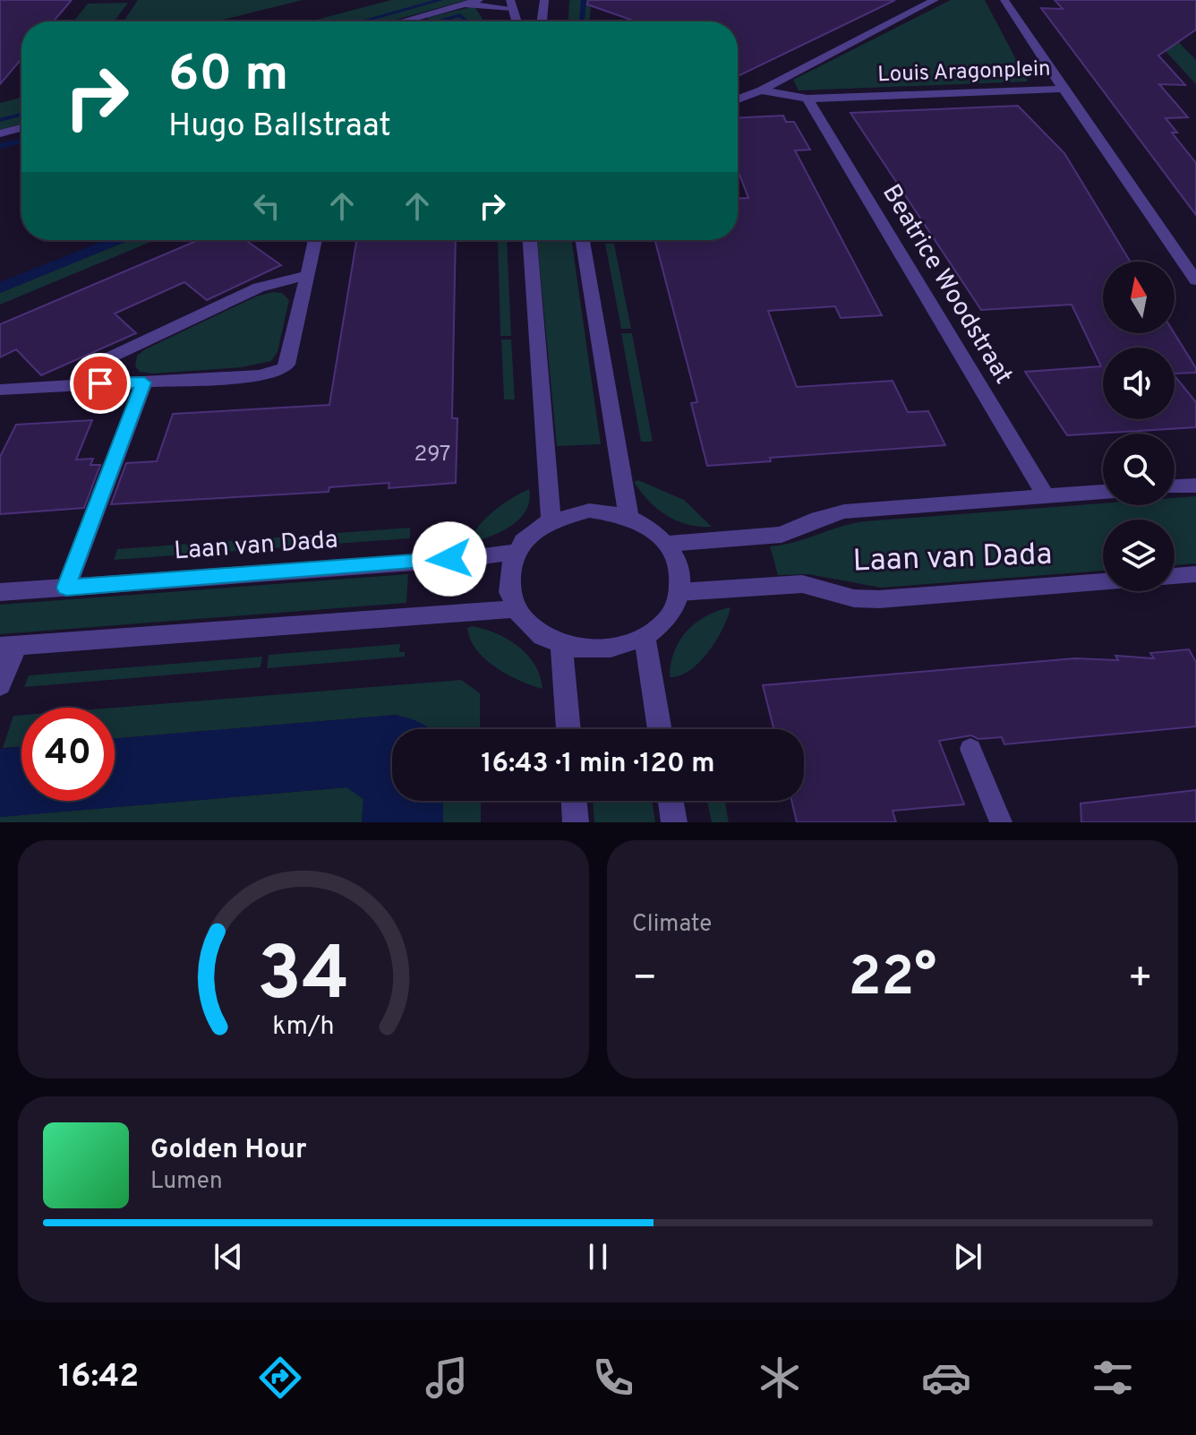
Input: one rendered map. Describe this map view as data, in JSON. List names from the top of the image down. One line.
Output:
{"streets":{"street":["Louis Aragonplein","Beatrice Woodstraat","Laan van Dada"]},"crossings":[["Louis Aragonplein","Beatrice Woodstraat"],["Beatrice Woodstraat","Laan van Dada"]],"house_numbers":["297"],"north":"top","page":{"turn":["60 m","Hugo Ballstraat"],"limit":"40","trip":"16:43 · 1 min · 120 m","tile":"Climate","heat":["−","22°","+"],"song":["Golden Hour","Lumen"],"tabs":"16:42","gauge":["34","km/h"]}}
